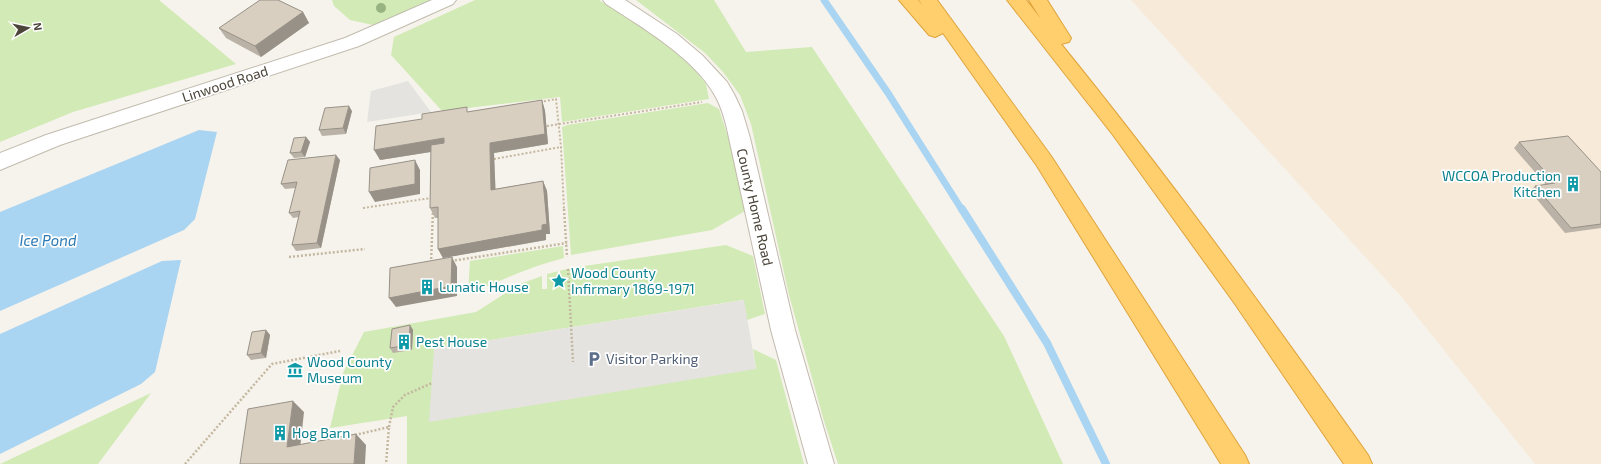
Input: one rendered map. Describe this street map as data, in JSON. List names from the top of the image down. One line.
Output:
{"streets":{"street":["Linwood Road","County Home Road"]},"water":["Ice Pond"],"places":{"building":["WCCOA Production Kitchen","Lunatic House","Pest House","Hog Barn"],"place":["Wood County Infirmary 1869-1971"],"parking":["Visitor Parking"],"museum":["Wood County Museum"]},"north":"right"}
